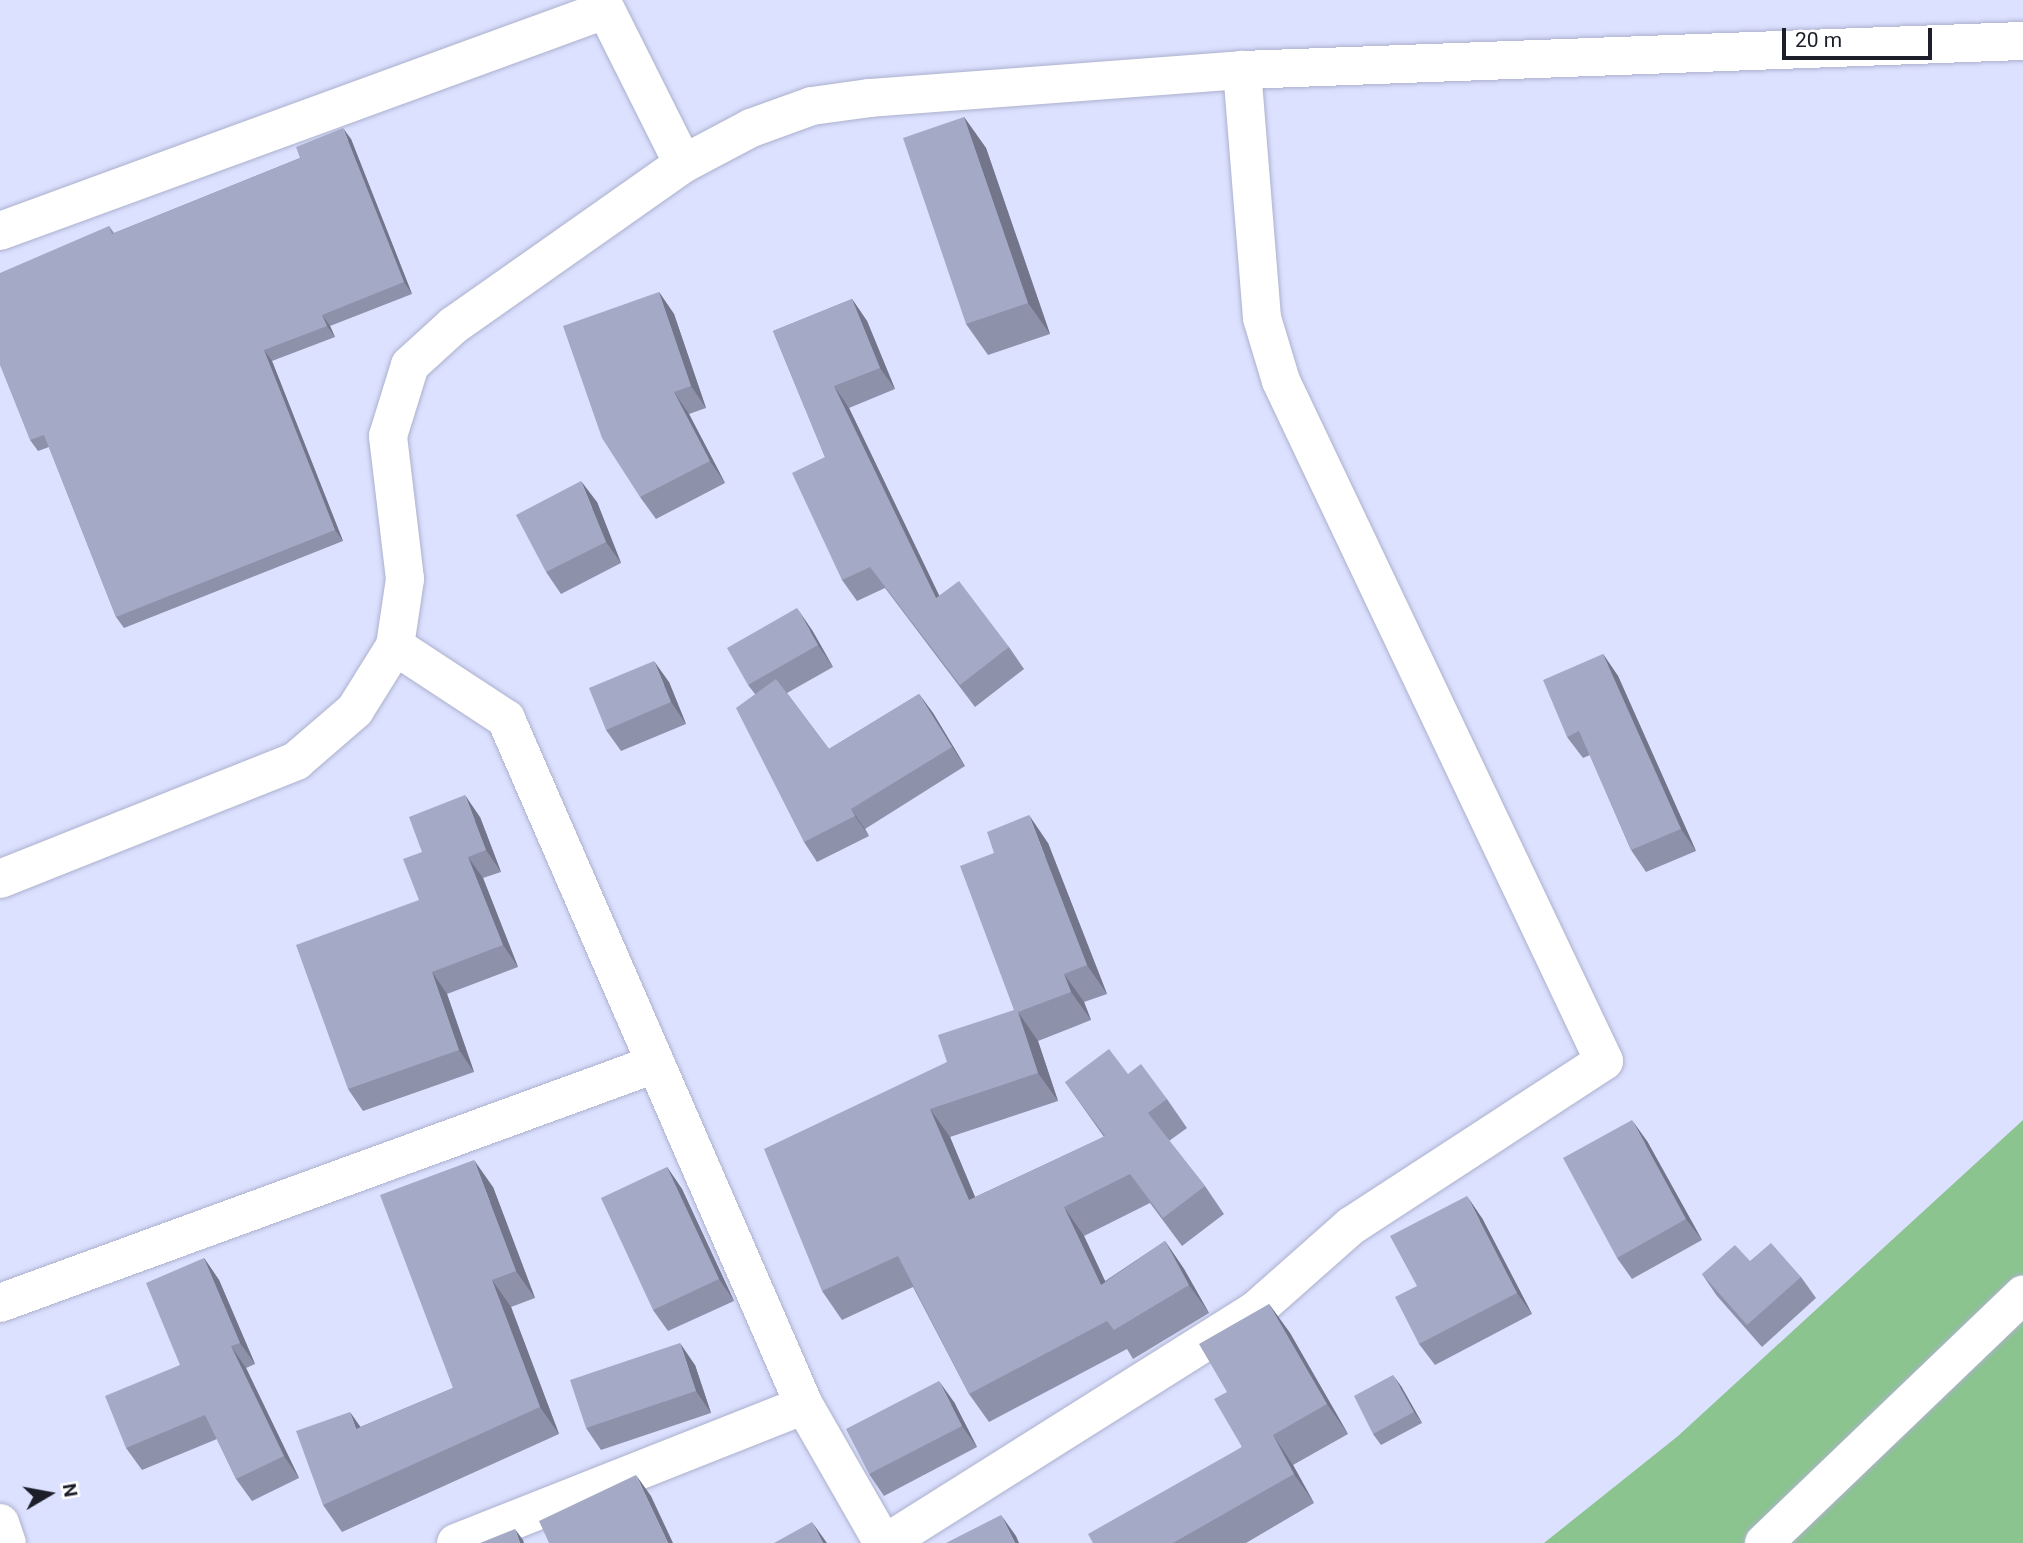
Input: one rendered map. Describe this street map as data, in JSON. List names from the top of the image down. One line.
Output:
{"scale_bar":"20 m","north":"right"}
